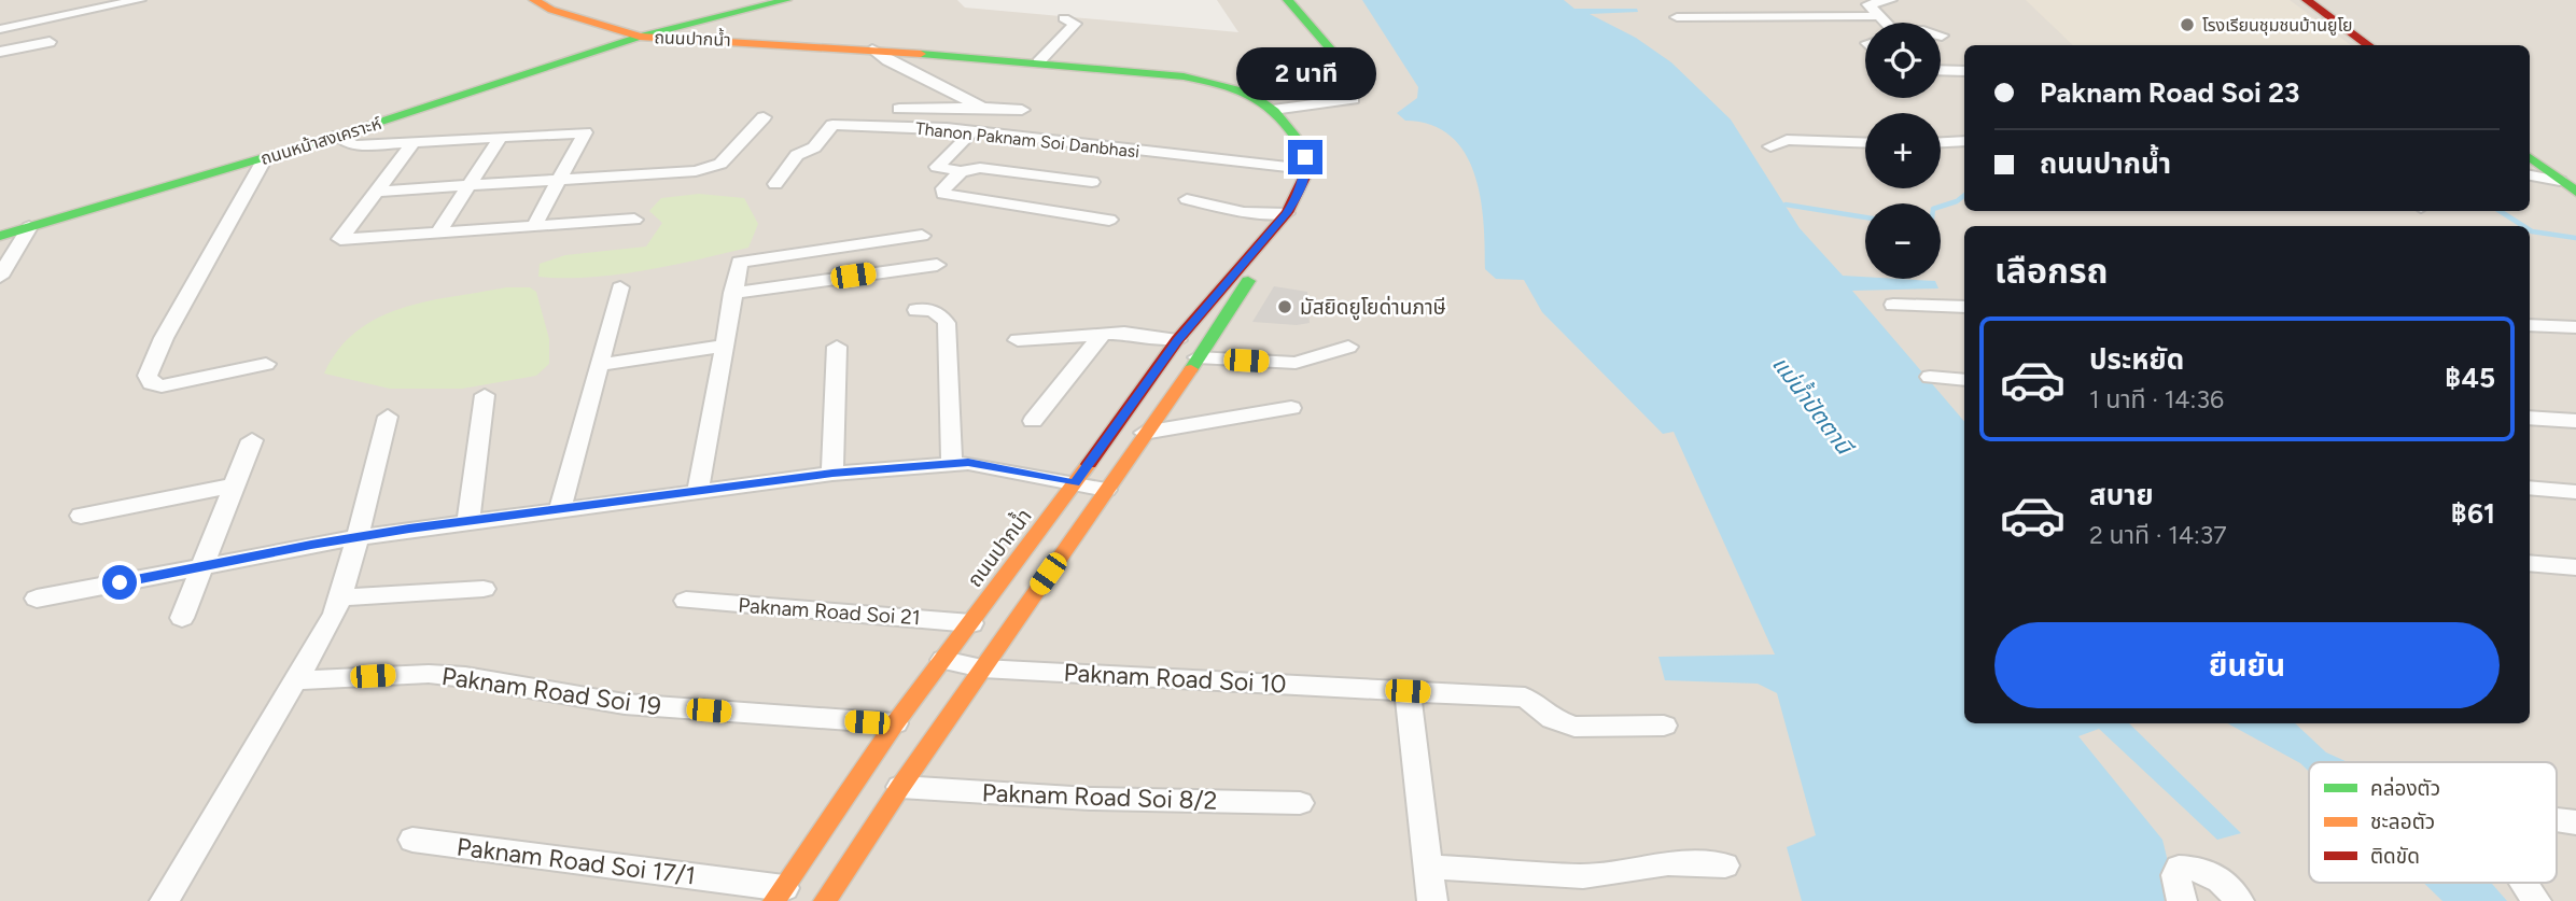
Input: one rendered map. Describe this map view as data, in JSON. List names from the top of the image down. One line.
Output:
{"streets":{"street":["ถนนปากน้ำ","Thanon Paknam Soi Danbhasi","ถนนหน้าสงเคราะห์","Paknam Road Soi 21","Paknam Road Soi 10","Paknam Road Soi 19","Paknam Road Soi 8/2","Paknam Road Soi 17/1"]},"crossings":[["ถนนปากน้ำ","Thanon Paknam Soi Danbhasi"],["ถนนปากน้ำ","ถนนหน้าสงเคราะห์"],["ถนนปากน้ำ","Paknam Road Soi 21"],["ถนนปากน้ำ","Paknam Road Soi 10"],["ถนนปากน้ำ","Paknam Road Soi 19"],["ถนนปากน้ำ","Paknam Road Soi 8/2"],["ถนนปากน้ำ","Paknam Road Soi 17/1"]],"water":["แม่น้ำปัตตานี"],"places":["โรงเรียนชุมชนบ้านยูโย","มัสยิดยูโยด่านภาษี"],"legend":["คล่องตัว","ชะลอตัว","ติดขัด"],"page":{"map_buttons":["+","−"],"banner":["Paknam Road Soi 23","ถนนปากน้ำ"],"bubble":"2 นาที","heading":"เลือกรถ","list":[{"name":"ประหยัด","note":"1 นาที · 14:36","value":"฿45"},{"name":"สบาย","note":"2 นาที · 14:37","value":"฿61"}],"buttons":"ยืนยัน"}}
